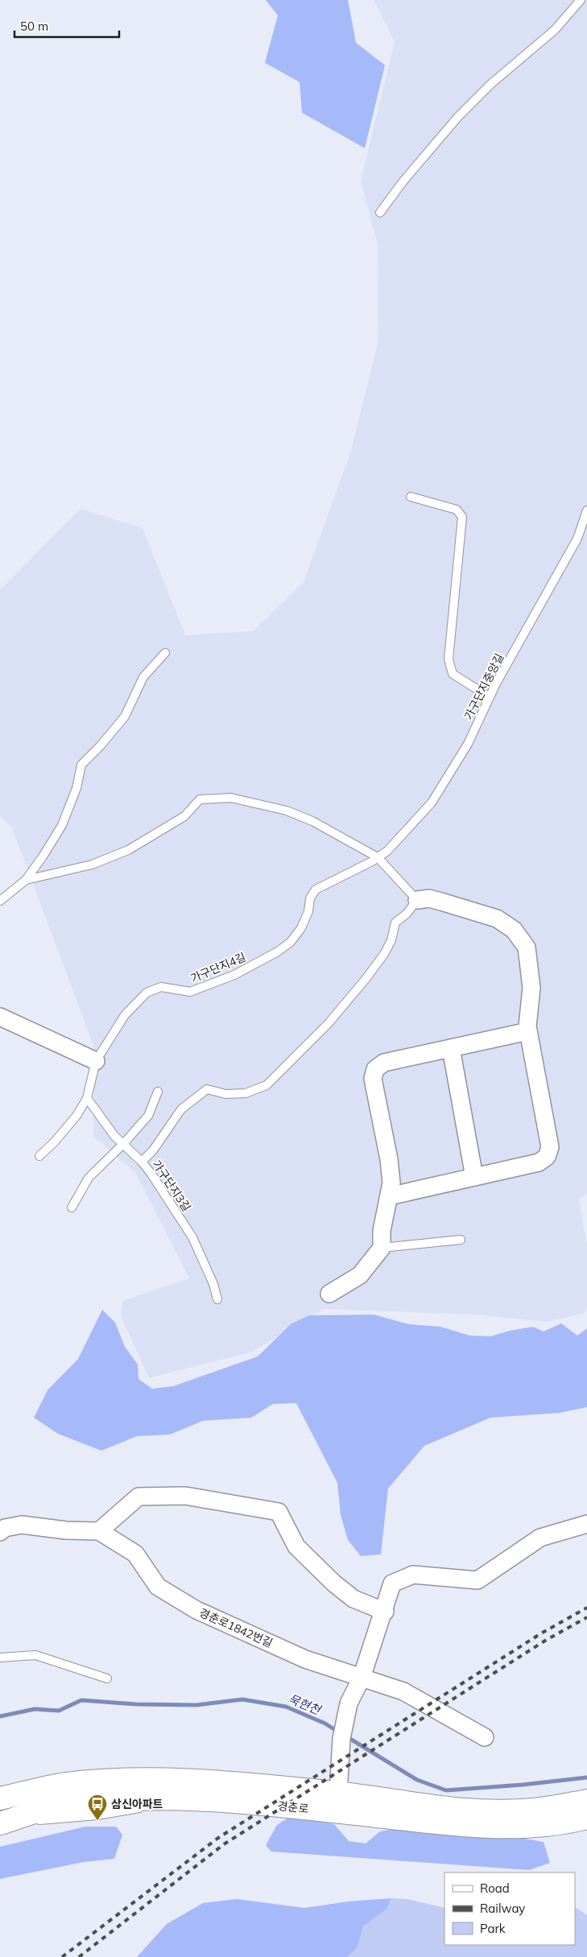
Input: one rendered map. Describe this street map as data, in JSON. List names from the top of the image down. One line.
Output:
{"streets":{"street":["경춘로1842번길","경춘로"],"lane":["가구단지중앙길","가구단지4길","가구단지3길"]},"crossings":[["가구단지중앙길","가구단지4길"],["가구단지4길","가구단지3길"]],"water":["묵현천"],"places":{"bus stop":["삼신아파트"]},"legend":["Road","Railway","Park"],"scale_bar":"50 m"}
